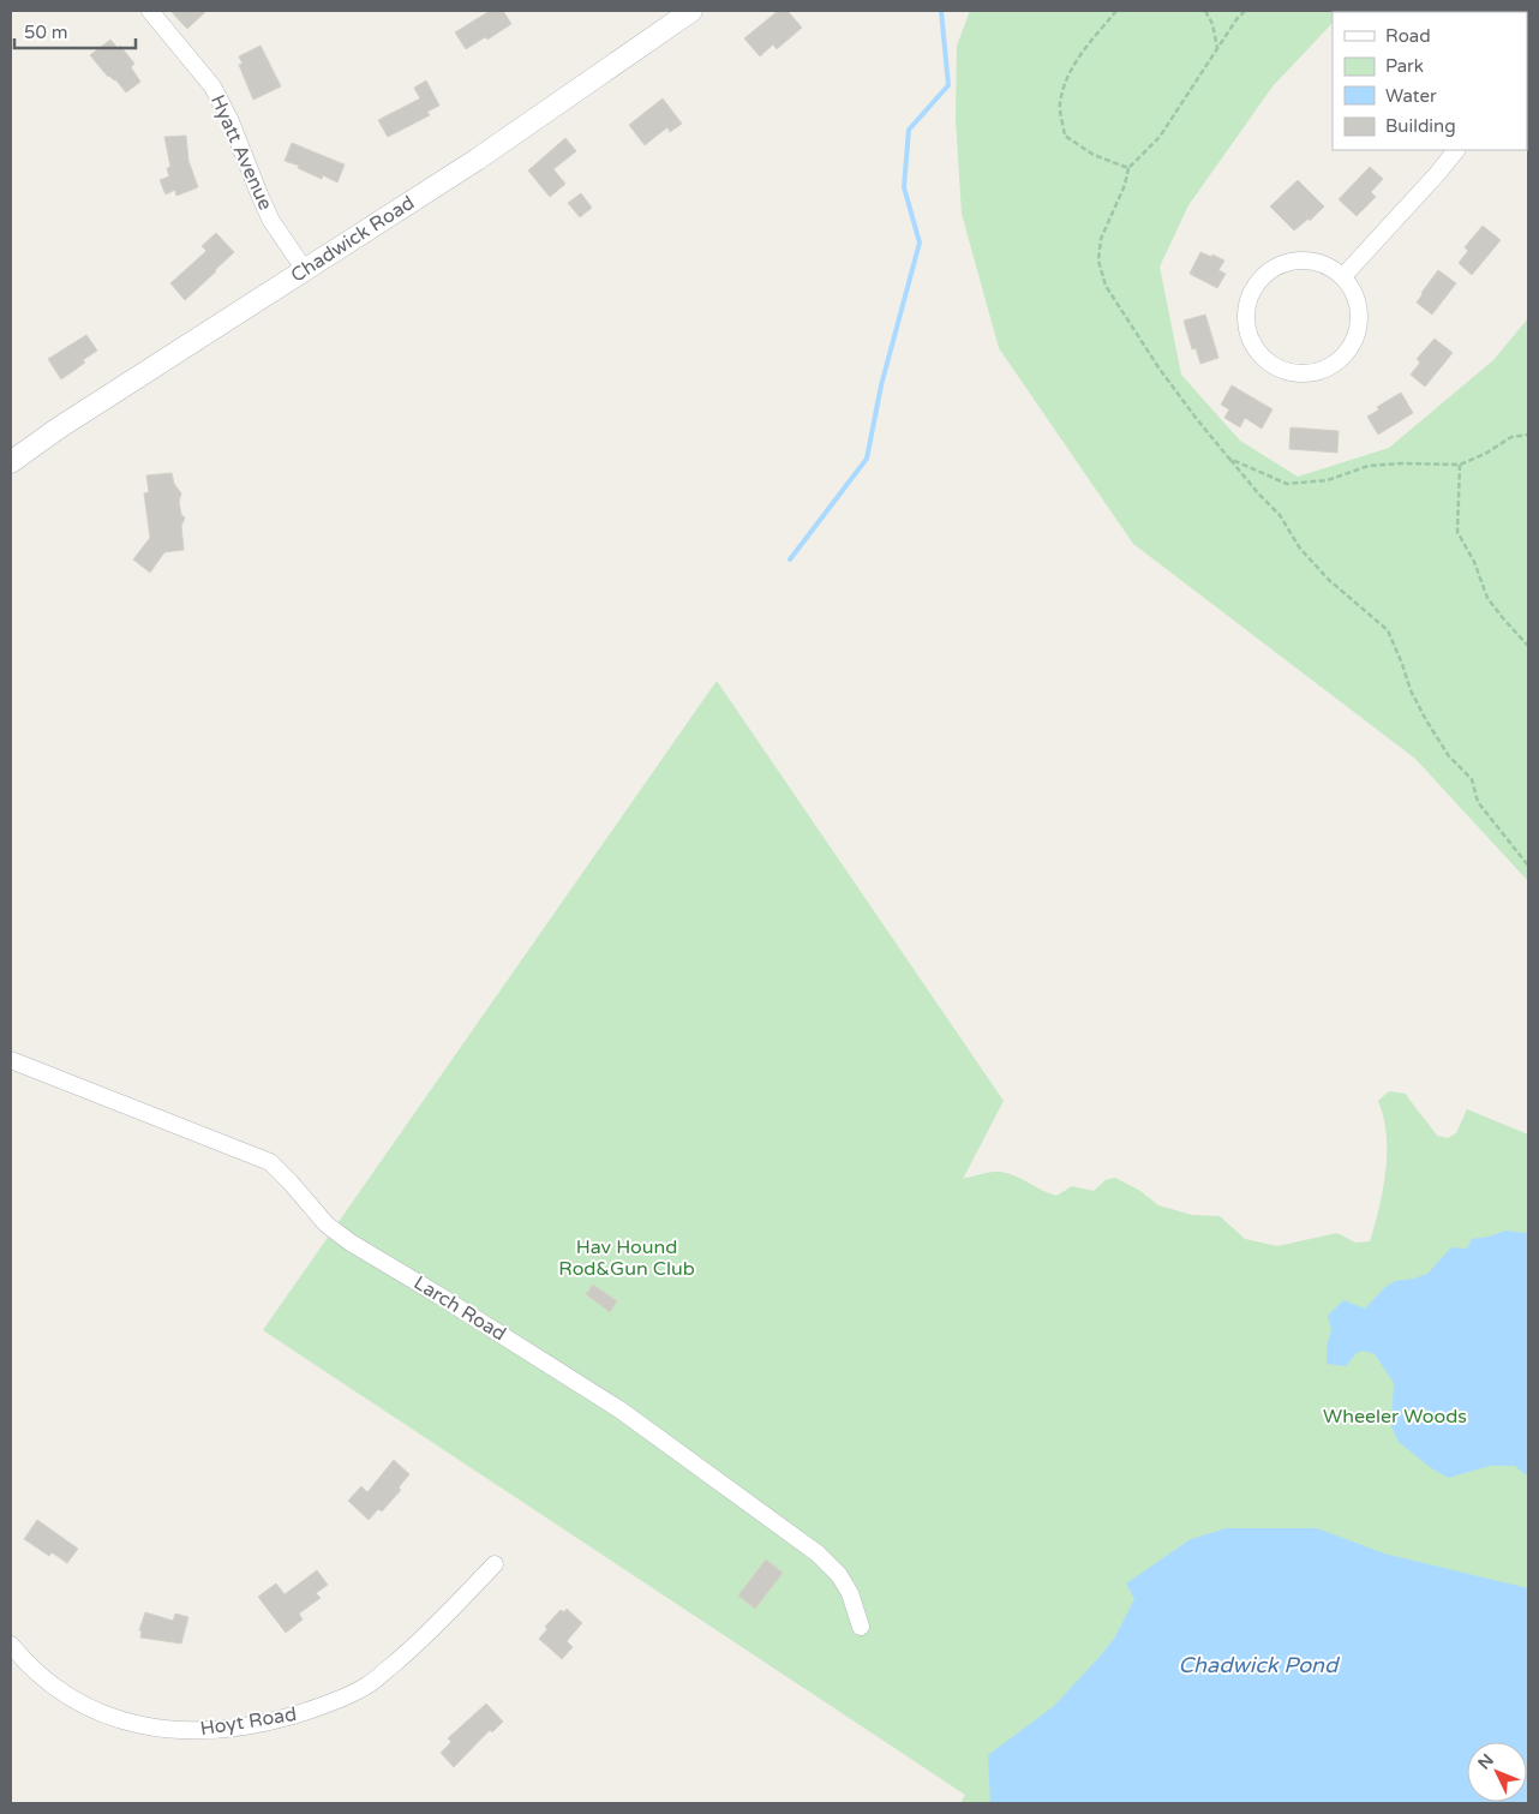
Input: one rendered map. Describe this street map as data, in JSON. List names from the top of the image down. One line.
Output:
{"streets":{"street":["Hyatt Avenue","Chadwick Road","Larch Road","Hoyt Road"]},"crossings":[["Hyatt Avenue","Chadwick Road"]],"water":["Chadwick Pond"],"parks":["Hav Hound Rod&Gun Club","Wheeler Woods"],"legend":["Road","Park","Water","Building"],"scale_bar":"50 m","north":"top left"}
